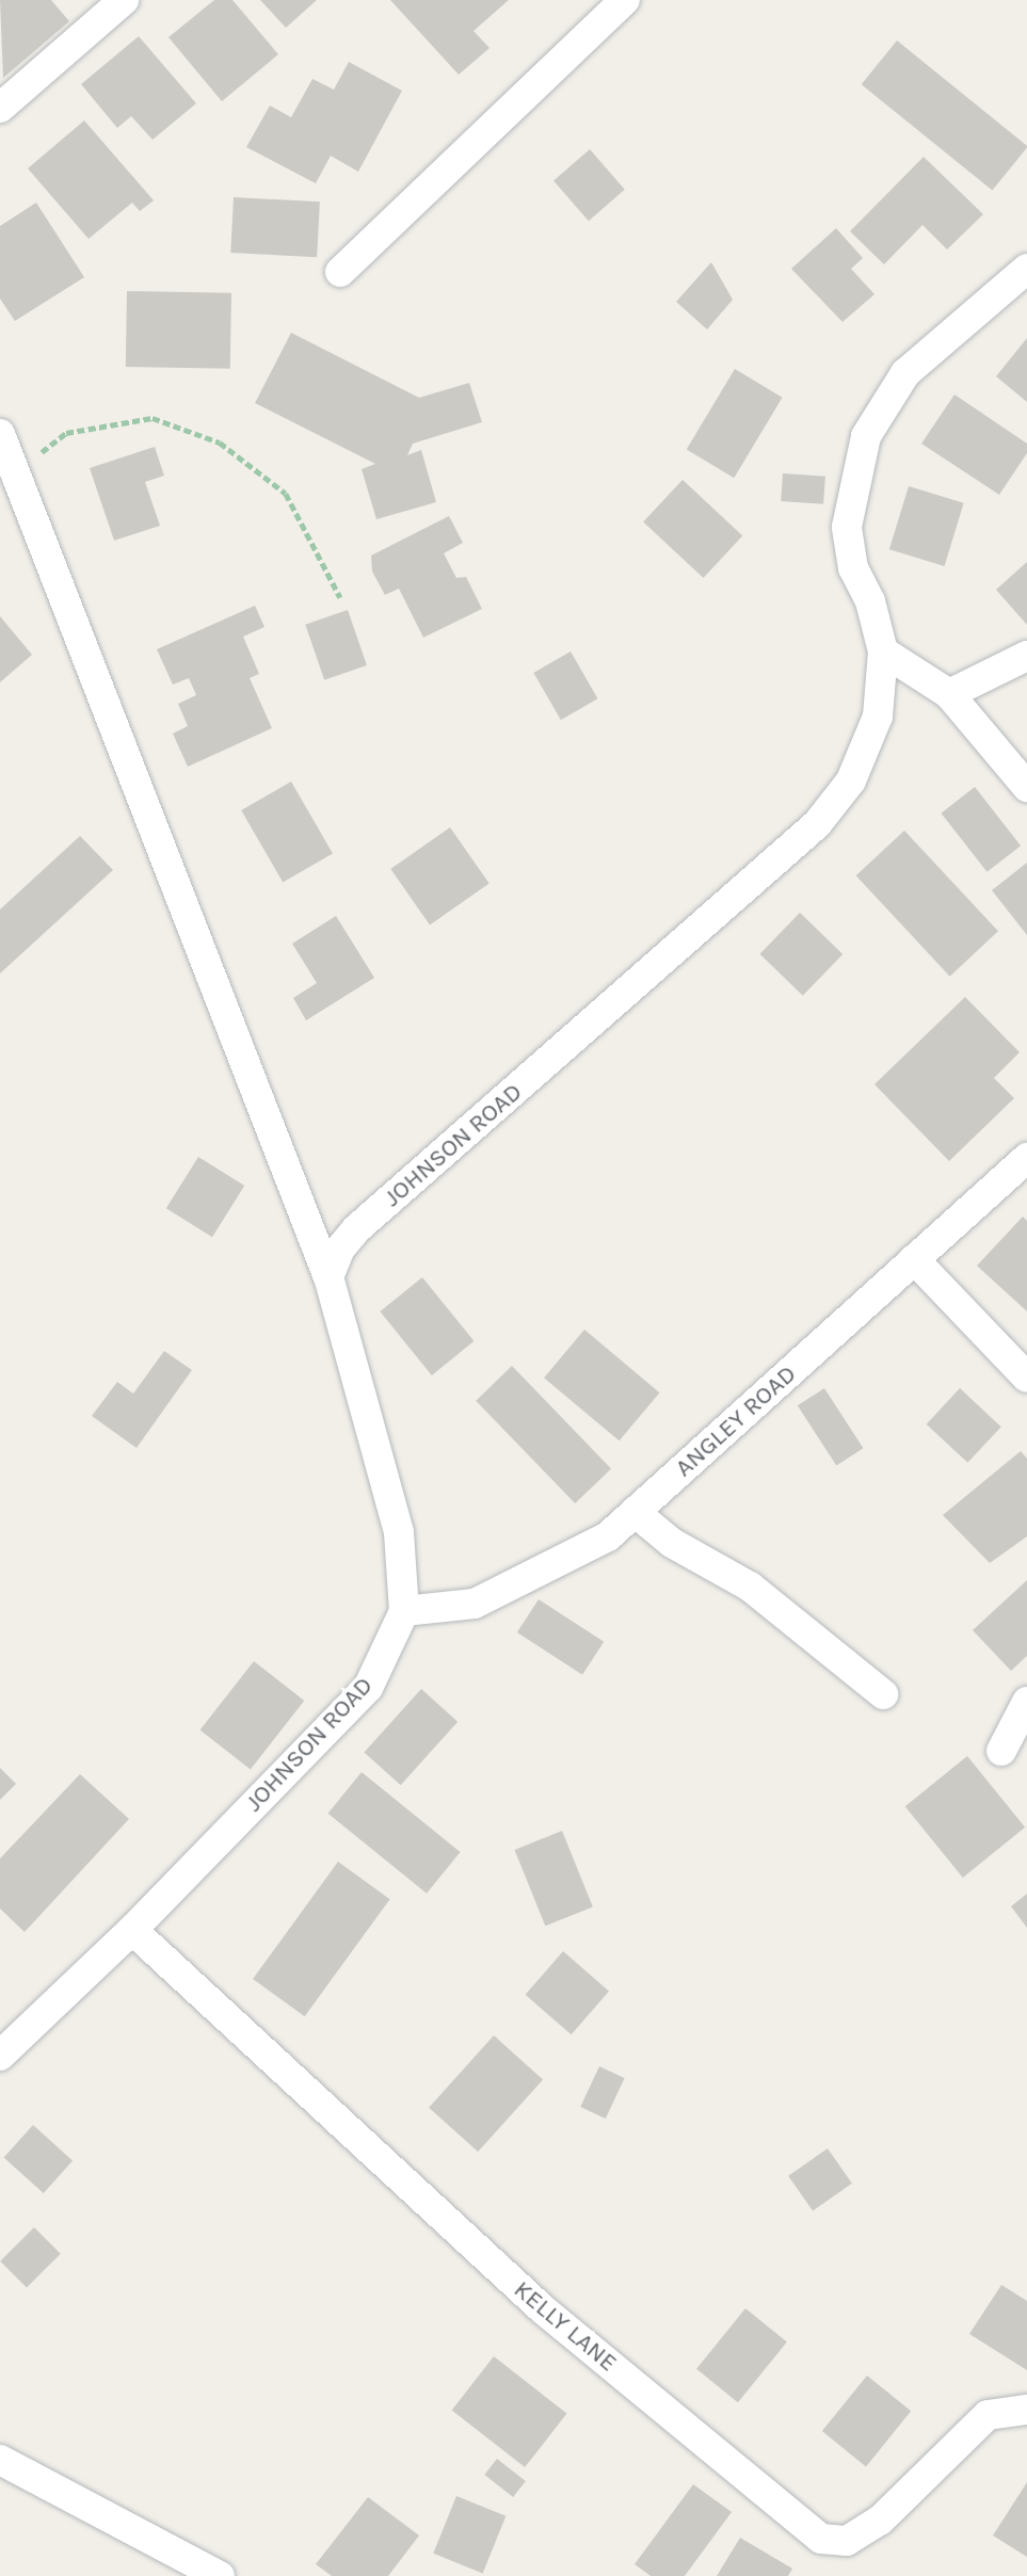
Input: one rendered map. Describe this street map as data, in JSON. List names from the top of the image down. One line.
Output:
{"streets":{"street":["JOHNSON ROAD","ANGLEY ROAD","KELLY LANE"]},"crossings":[["JOHNSON ROAD","ANGLEY ROAD"],["JOHNSON ROAD","KELLY LANE"]]}
